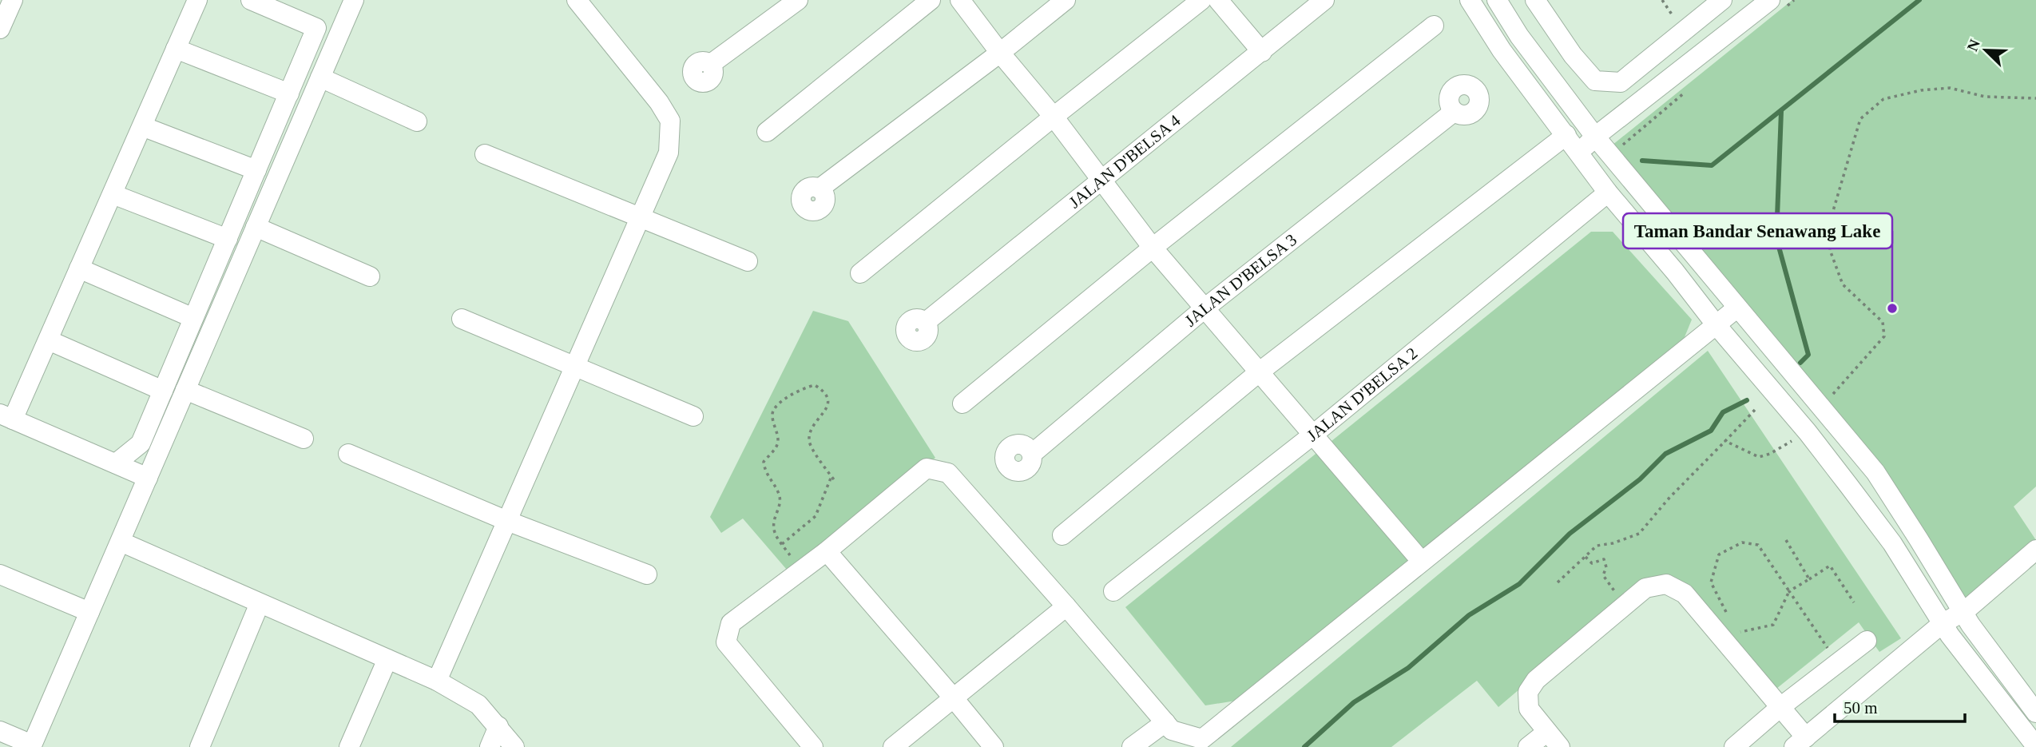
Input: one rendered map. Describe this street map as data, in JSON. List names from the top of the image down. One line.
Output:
{"streets":{"street":["JALAN D'BELSA 4","JALAN D'BELSA 3","JALAN D'BELSA 2"]},"places":["Taman Bandar Senawang Lake"],"scale_bar":"50 m","north":"top left"}
